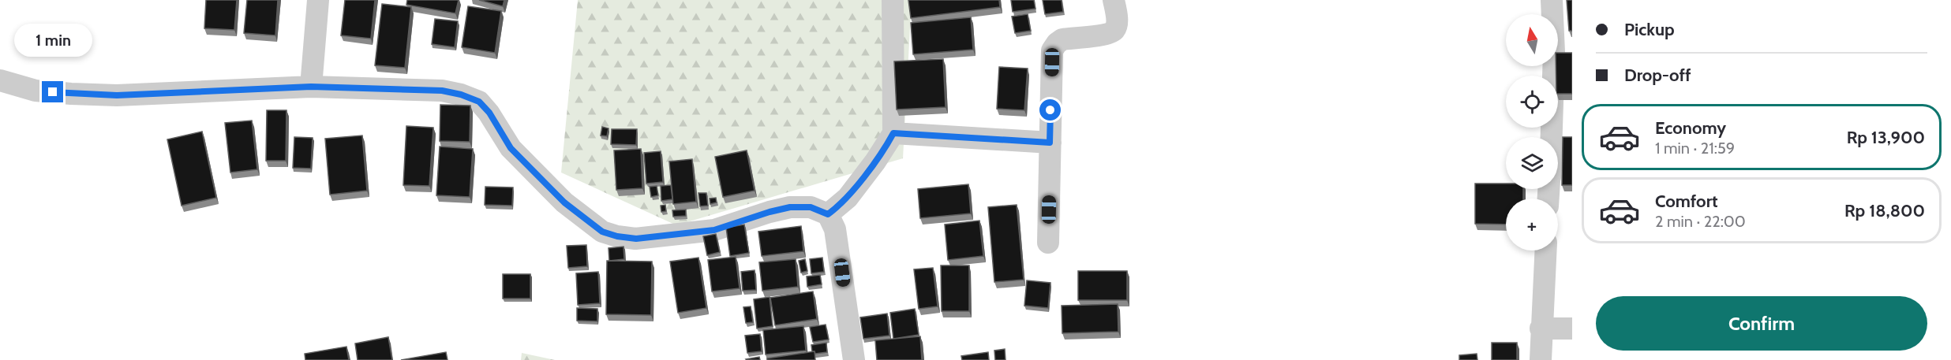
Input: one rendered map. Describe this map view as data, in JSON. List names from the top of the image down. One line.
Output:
{"north":"top","page":{"banner":["Pickup","Drop-off"],"map_buttons":"+","bubble":"1 min","list":[{"name":"Economy","note":"1 min · 21:59","value":"Rp 13,900"},{"name":"Comfort","note":"2 min · 22:00","value":"Rp 18,800"}],"buttons":"Confirm"}}
